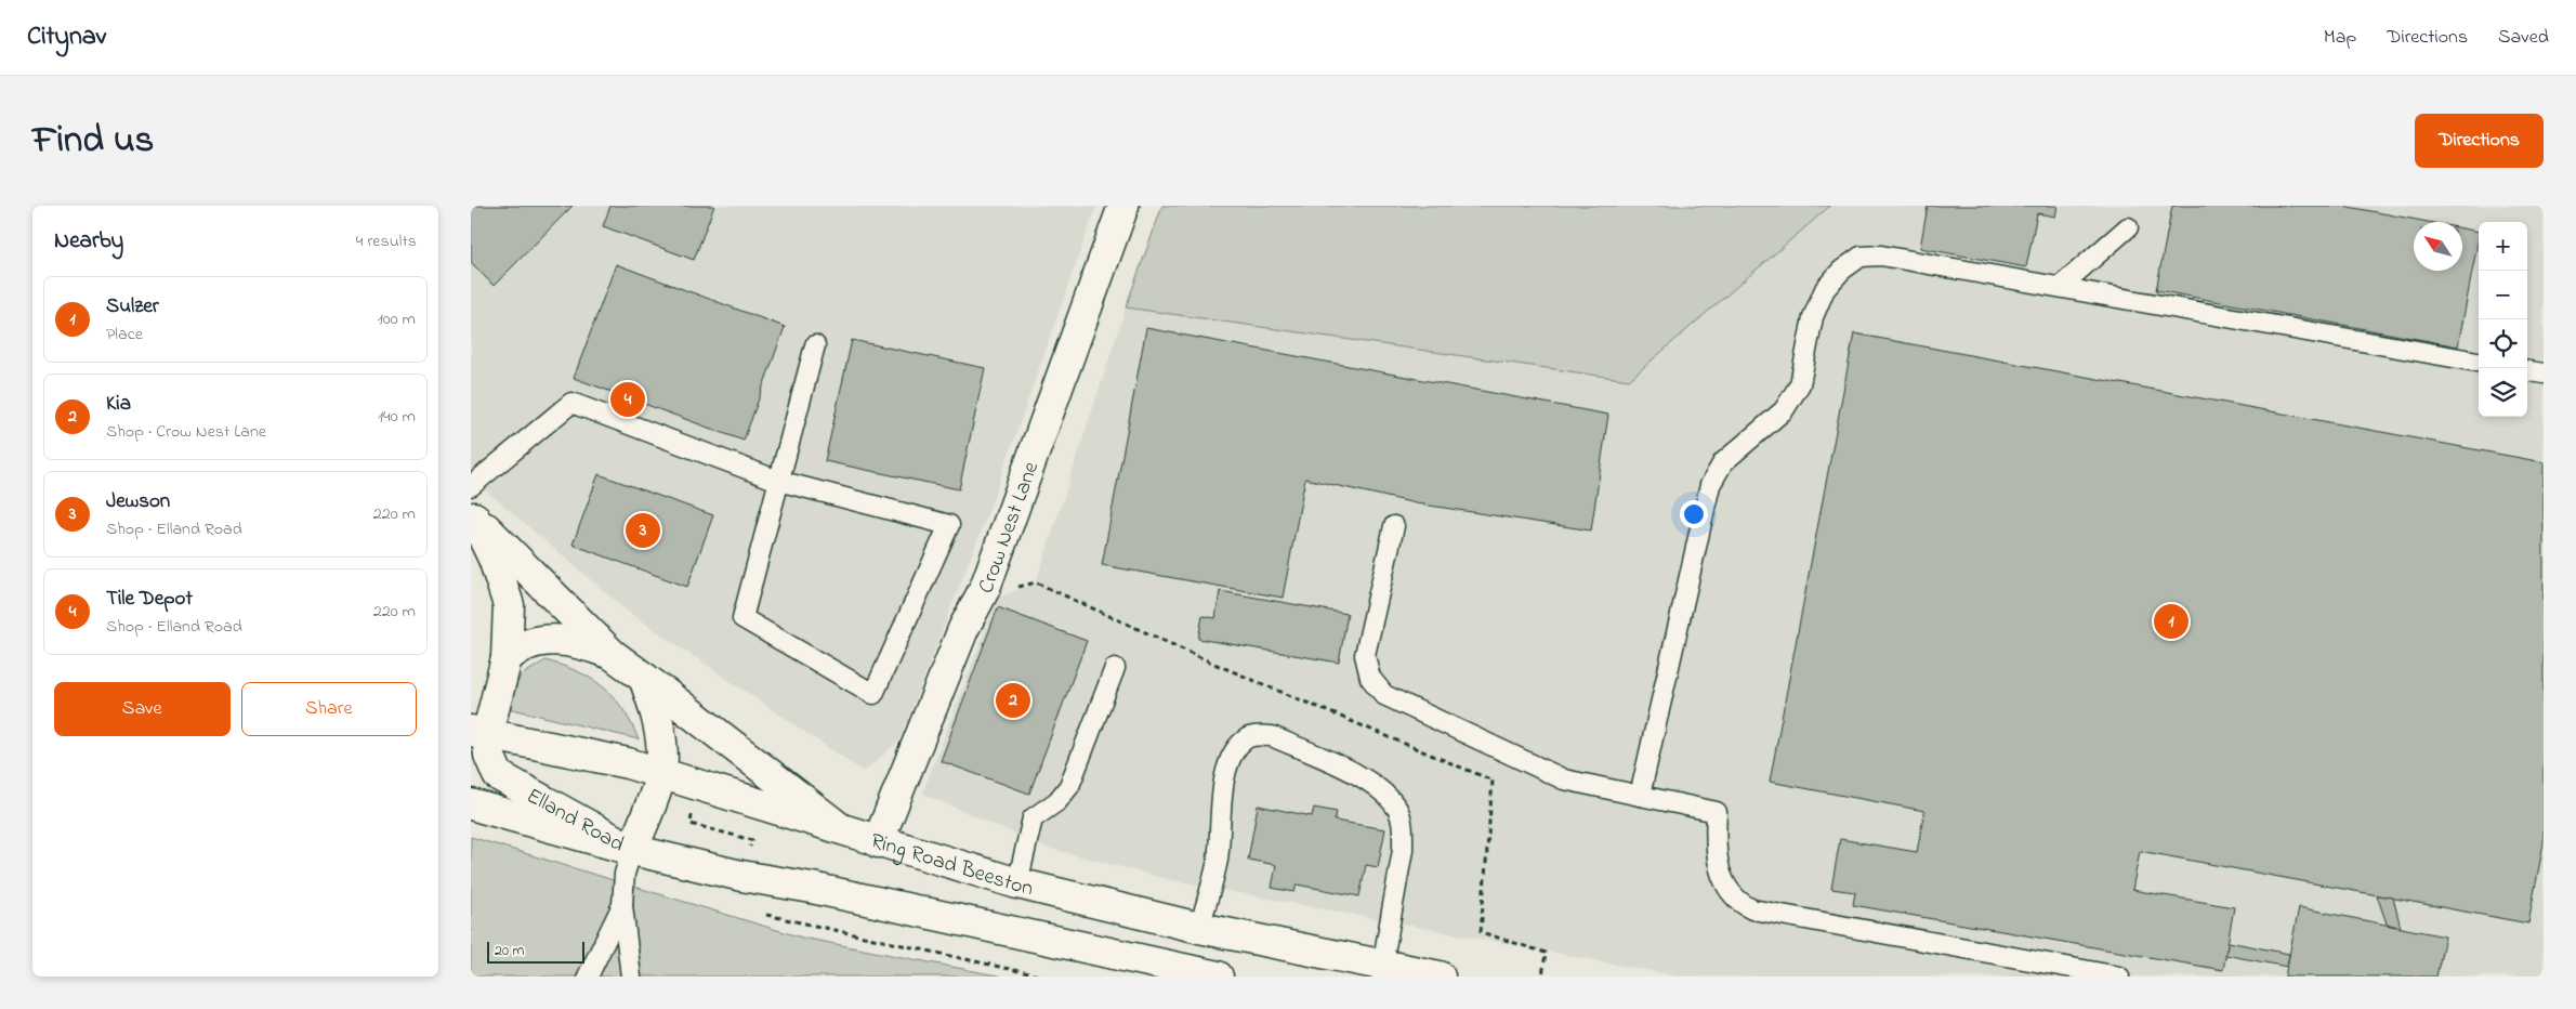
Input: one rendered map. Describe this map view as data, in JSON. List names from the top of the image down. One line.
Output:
{"streets":{"main road":["Crow Nest Lane","Elland Road","Ring Road Beeston"]},"crossings":[["Crow Nest Lane","Ring Road Beeston"],["Elland Road","Ring Road Beeston"]],"scale_bar":"20 m","north":"top left","page":{"header":"Citynav","nav":["Map","Directions","Saved"],"title":"Find us","buttons":["Directions",["Save","Share"]],"heading":["Nearby","4 results"],"map_buttons":["+","−"],"list":[{"mark":"1","name":"Sulzer","note":"Place","value":"100 m"},{"mark":"2","name":"Kia","note":"Shop · Crow Nest Lane","value":"140 m"},{"mark":"3","name":"Jewson","note":"Shop · Elland Road","value":"220 m"},{"mark":"4","name":"Tile Depot","note":"Shop · Elland Road","value":"220 m"}],"pins":["4","3","1","2"],"scale":"20 m"}}
